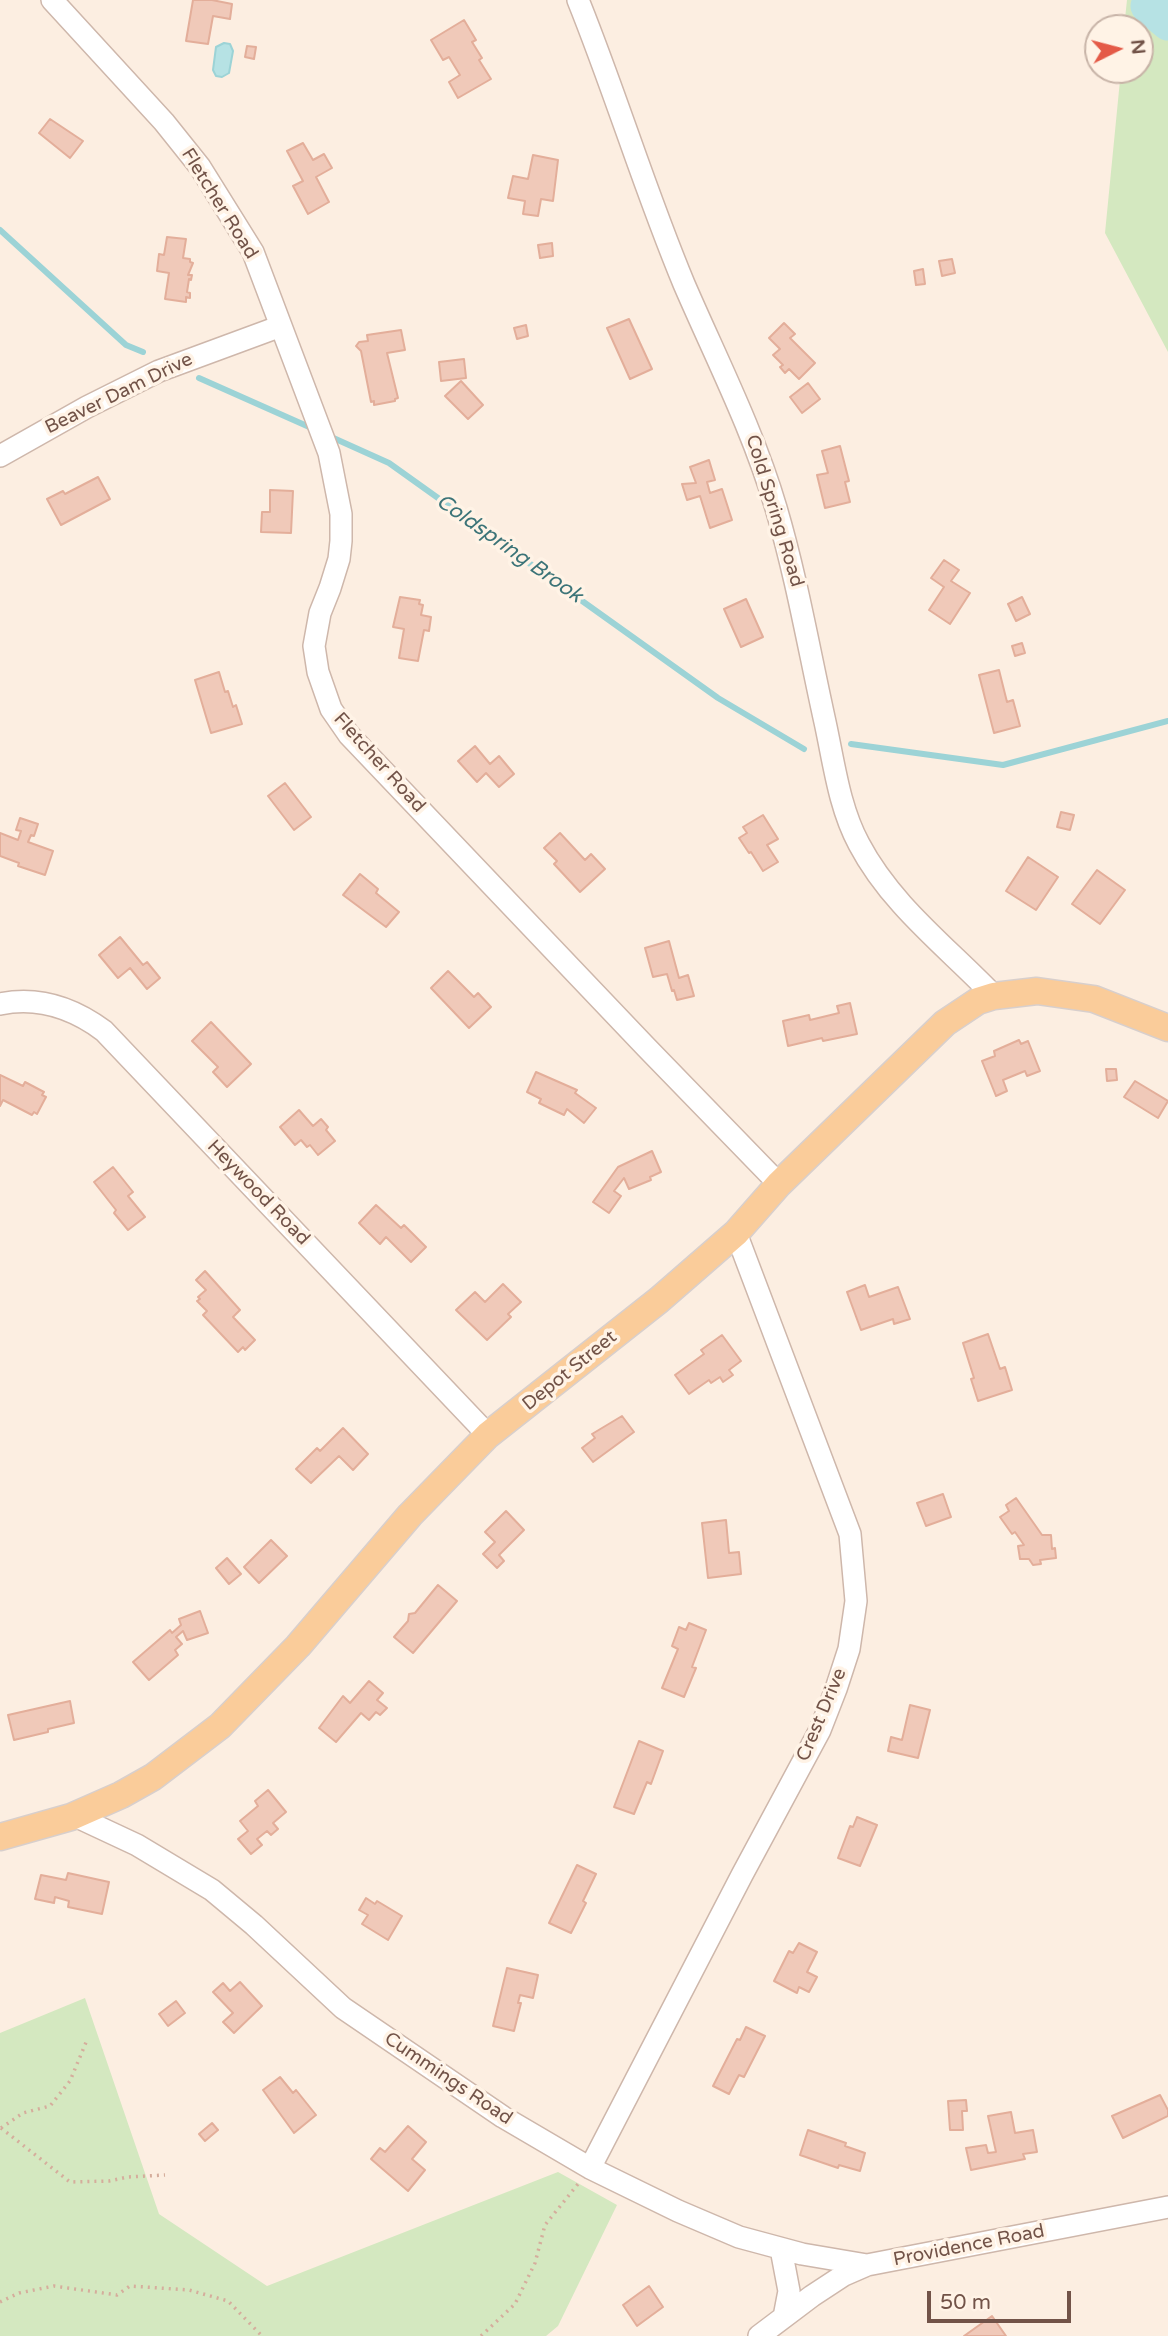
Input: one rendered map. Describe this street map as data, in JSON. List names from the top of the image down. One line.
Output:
{"streets":{"main road":["Depot Street"],"street":["Fletcher Road","Beaver Dam Drive","Cold Spring Road","Heywood Road","Crest Drive","Cummings Road","Providence Road"]},"crossings":[["Fletcher Road","Beaver Dam Drive"],["Fletcher Road","Depot Street"],["Cold Spring Road","Depot Street"],["Heywood Road","Depot Street"],["Depot Street","Crest Drive"],["Depot Street","Cummings Road"],["Crest Drive","Cummings Road"],["Cummings Road","Providence Road"]],"water":["Coldspring Brook"],"scale_bar":"50 m","north":"right"}
